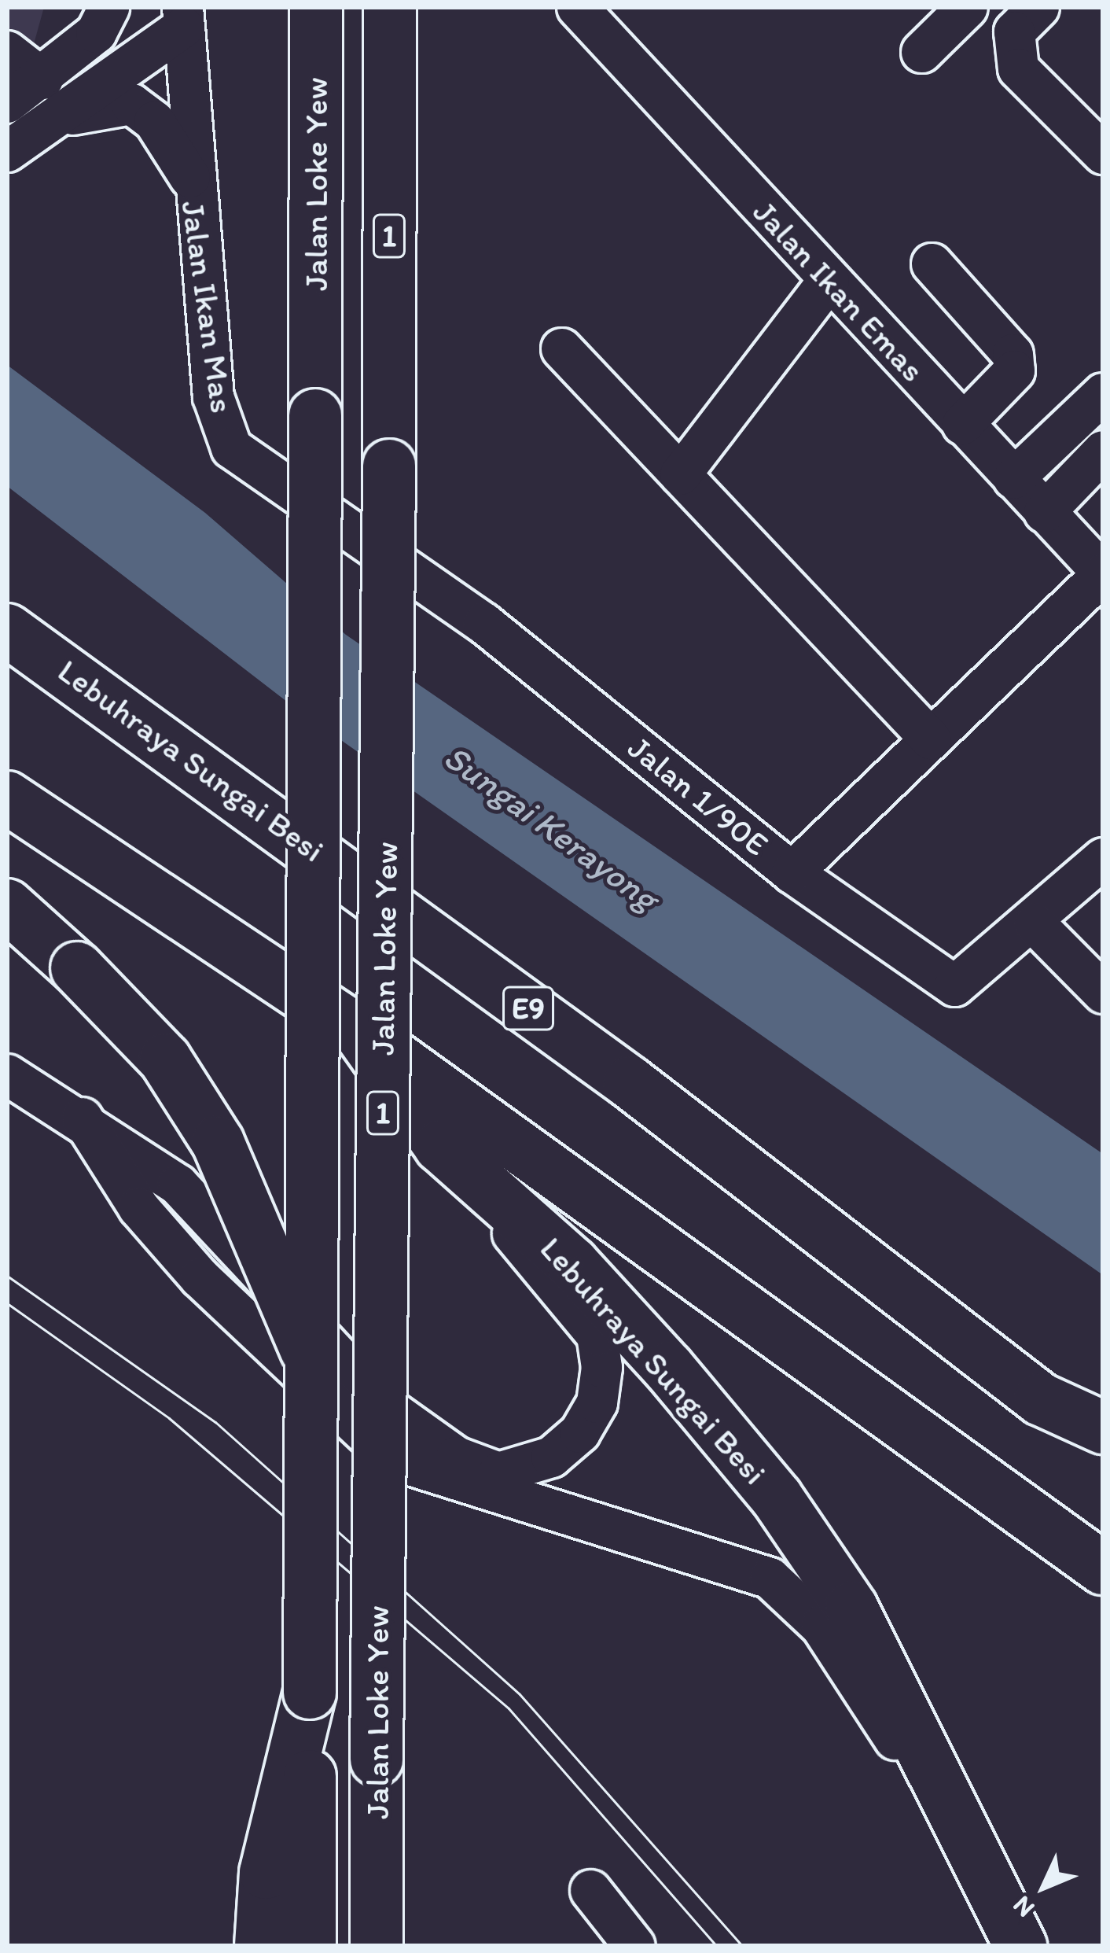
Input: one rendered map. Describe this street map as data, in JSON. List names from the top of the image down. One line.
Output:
{"streets":{"highway":["Jalan Loke Yew","1","Lebuhraya Sungai Besi","E9"],"street":["Jalan Ikan Emas","Jalan Ikan Mas","Jalan 1/90E"]},"crossings":[["Jalan Ikan Emas","Jalan 1/90E"],["Jalan Ikan Mas","Jalan 1/90E"]],"water":["Sungai Kerayong"],"north":"bottom left"}
